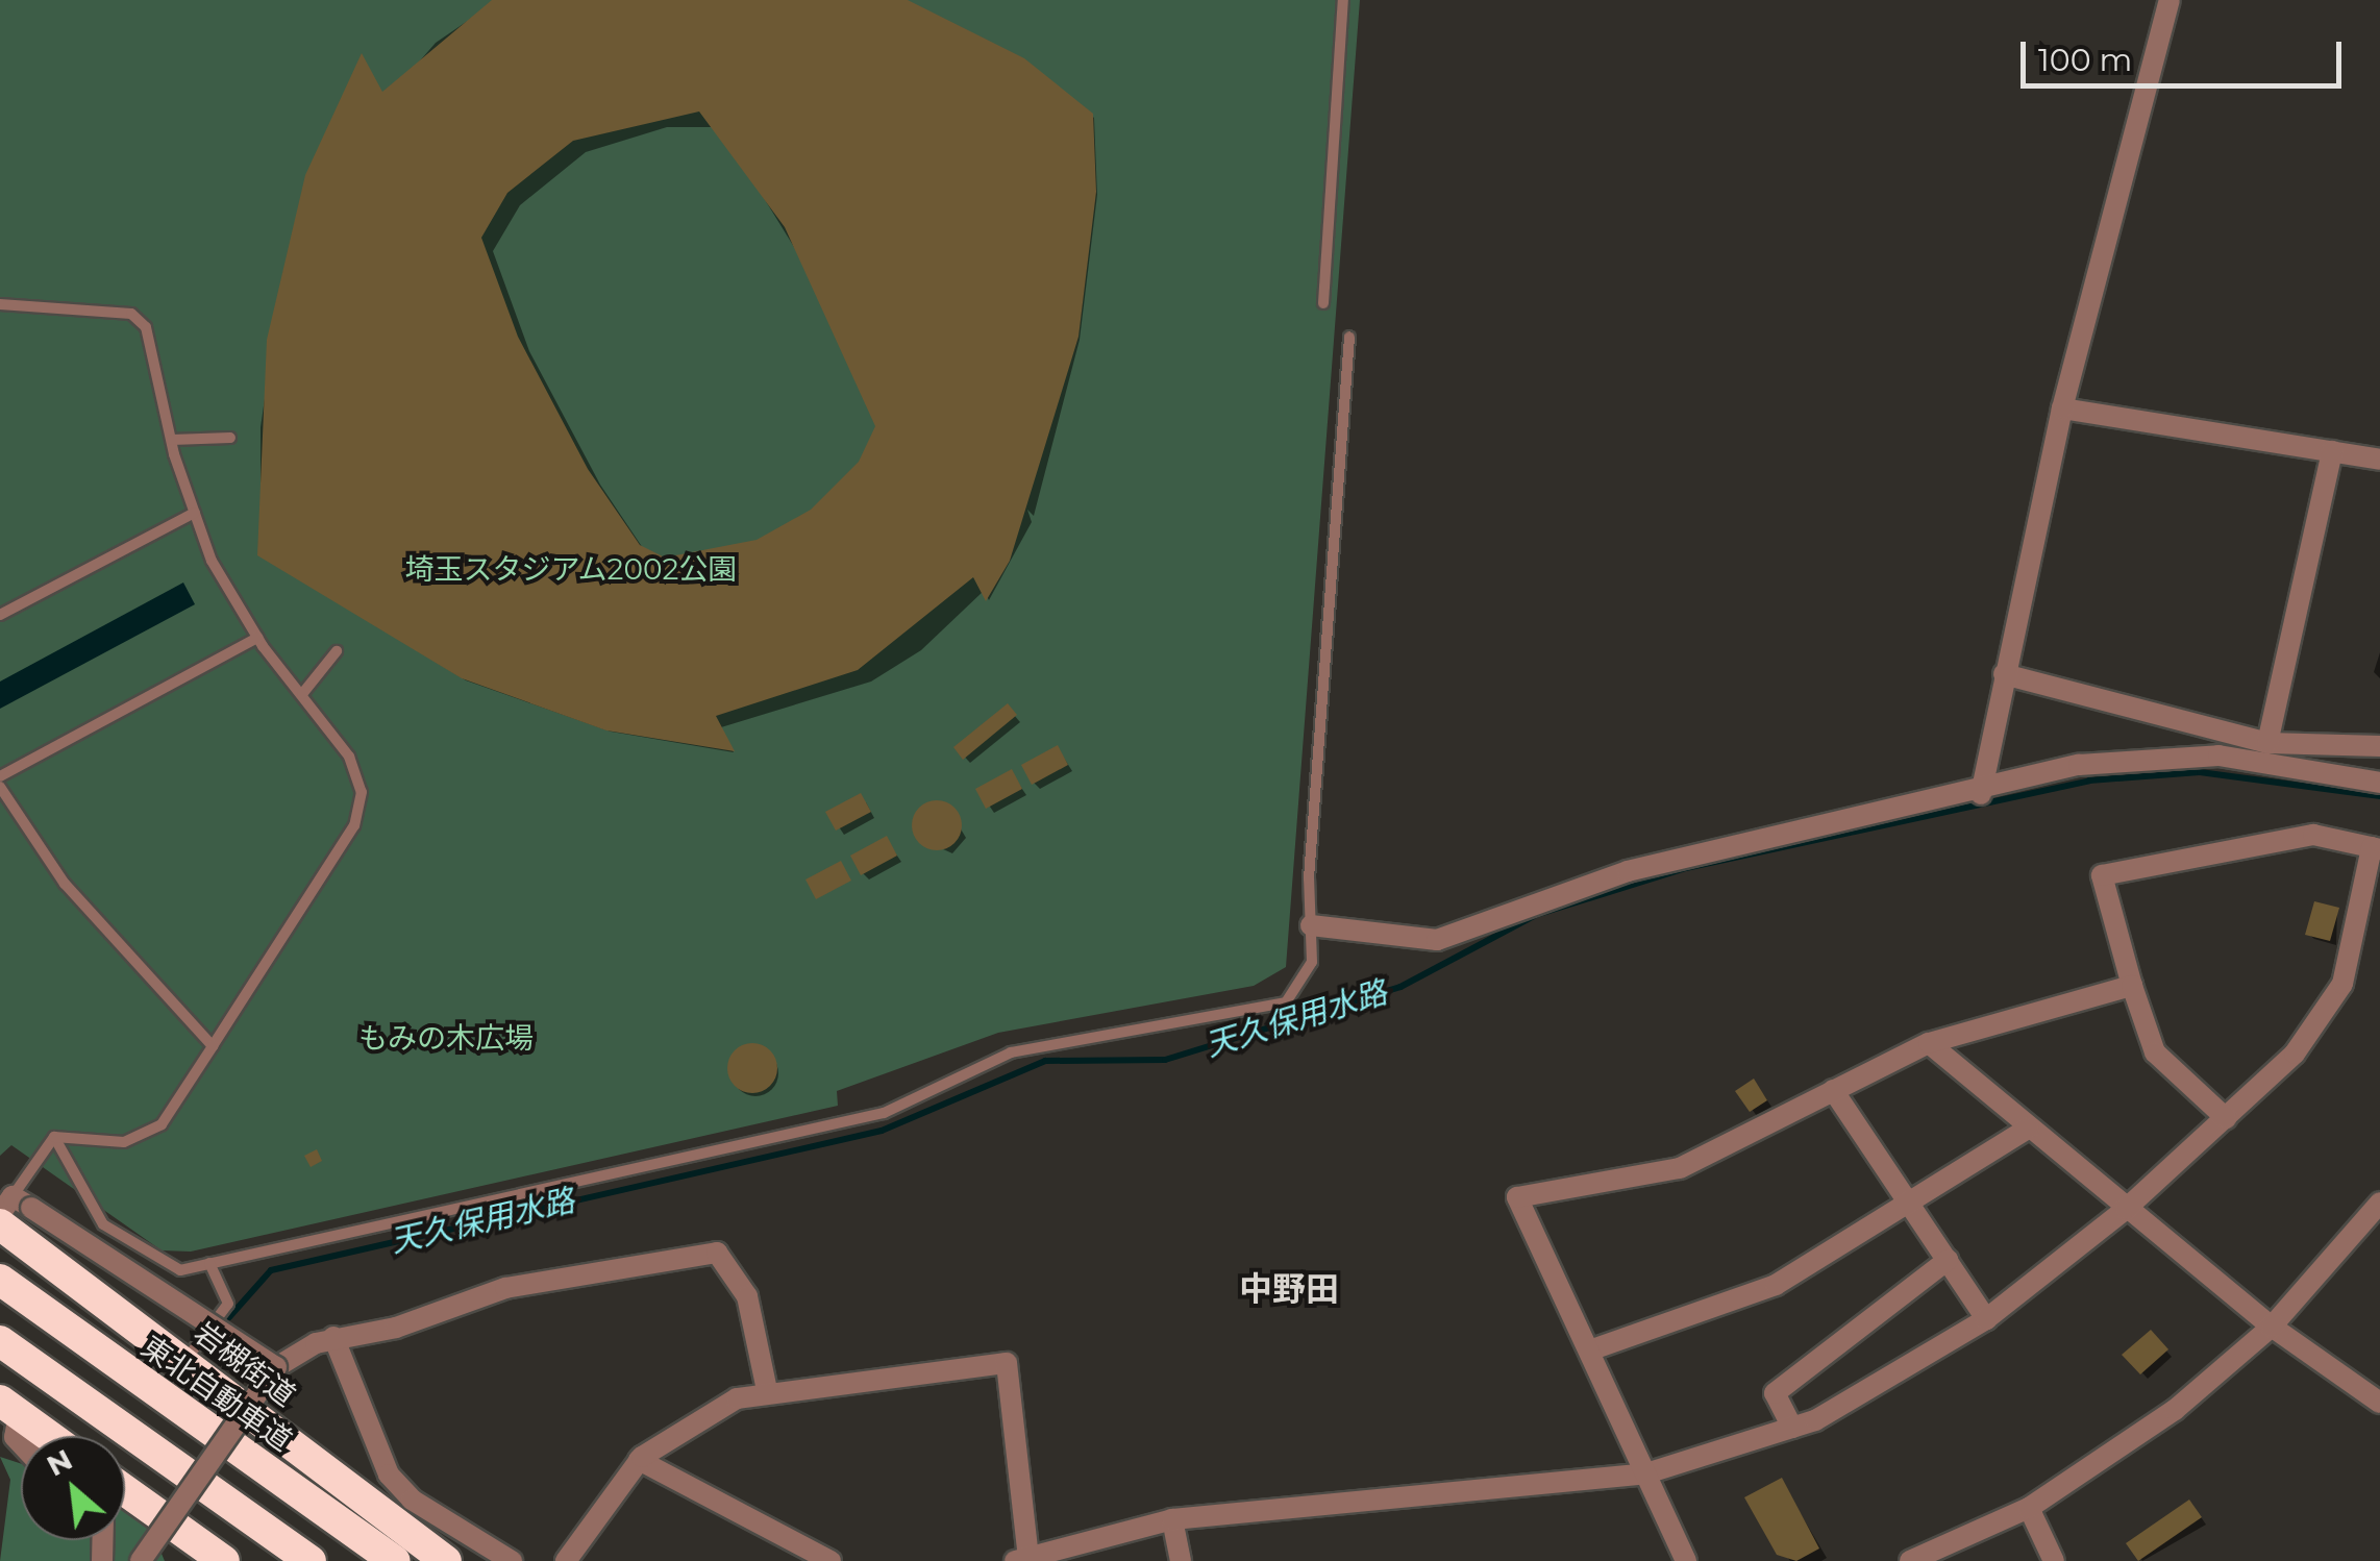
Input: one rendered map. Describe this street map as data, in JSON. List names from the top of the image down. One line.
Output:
{"streets":{"highway":["岩槻街道","東北自動車道"]},"districts":["中野田"],"water":["天久保用水路"],"parks":["埼玉スタジアム2002公園","もみの木広場"],"scale_bar":"100 m","north":"top left"}
